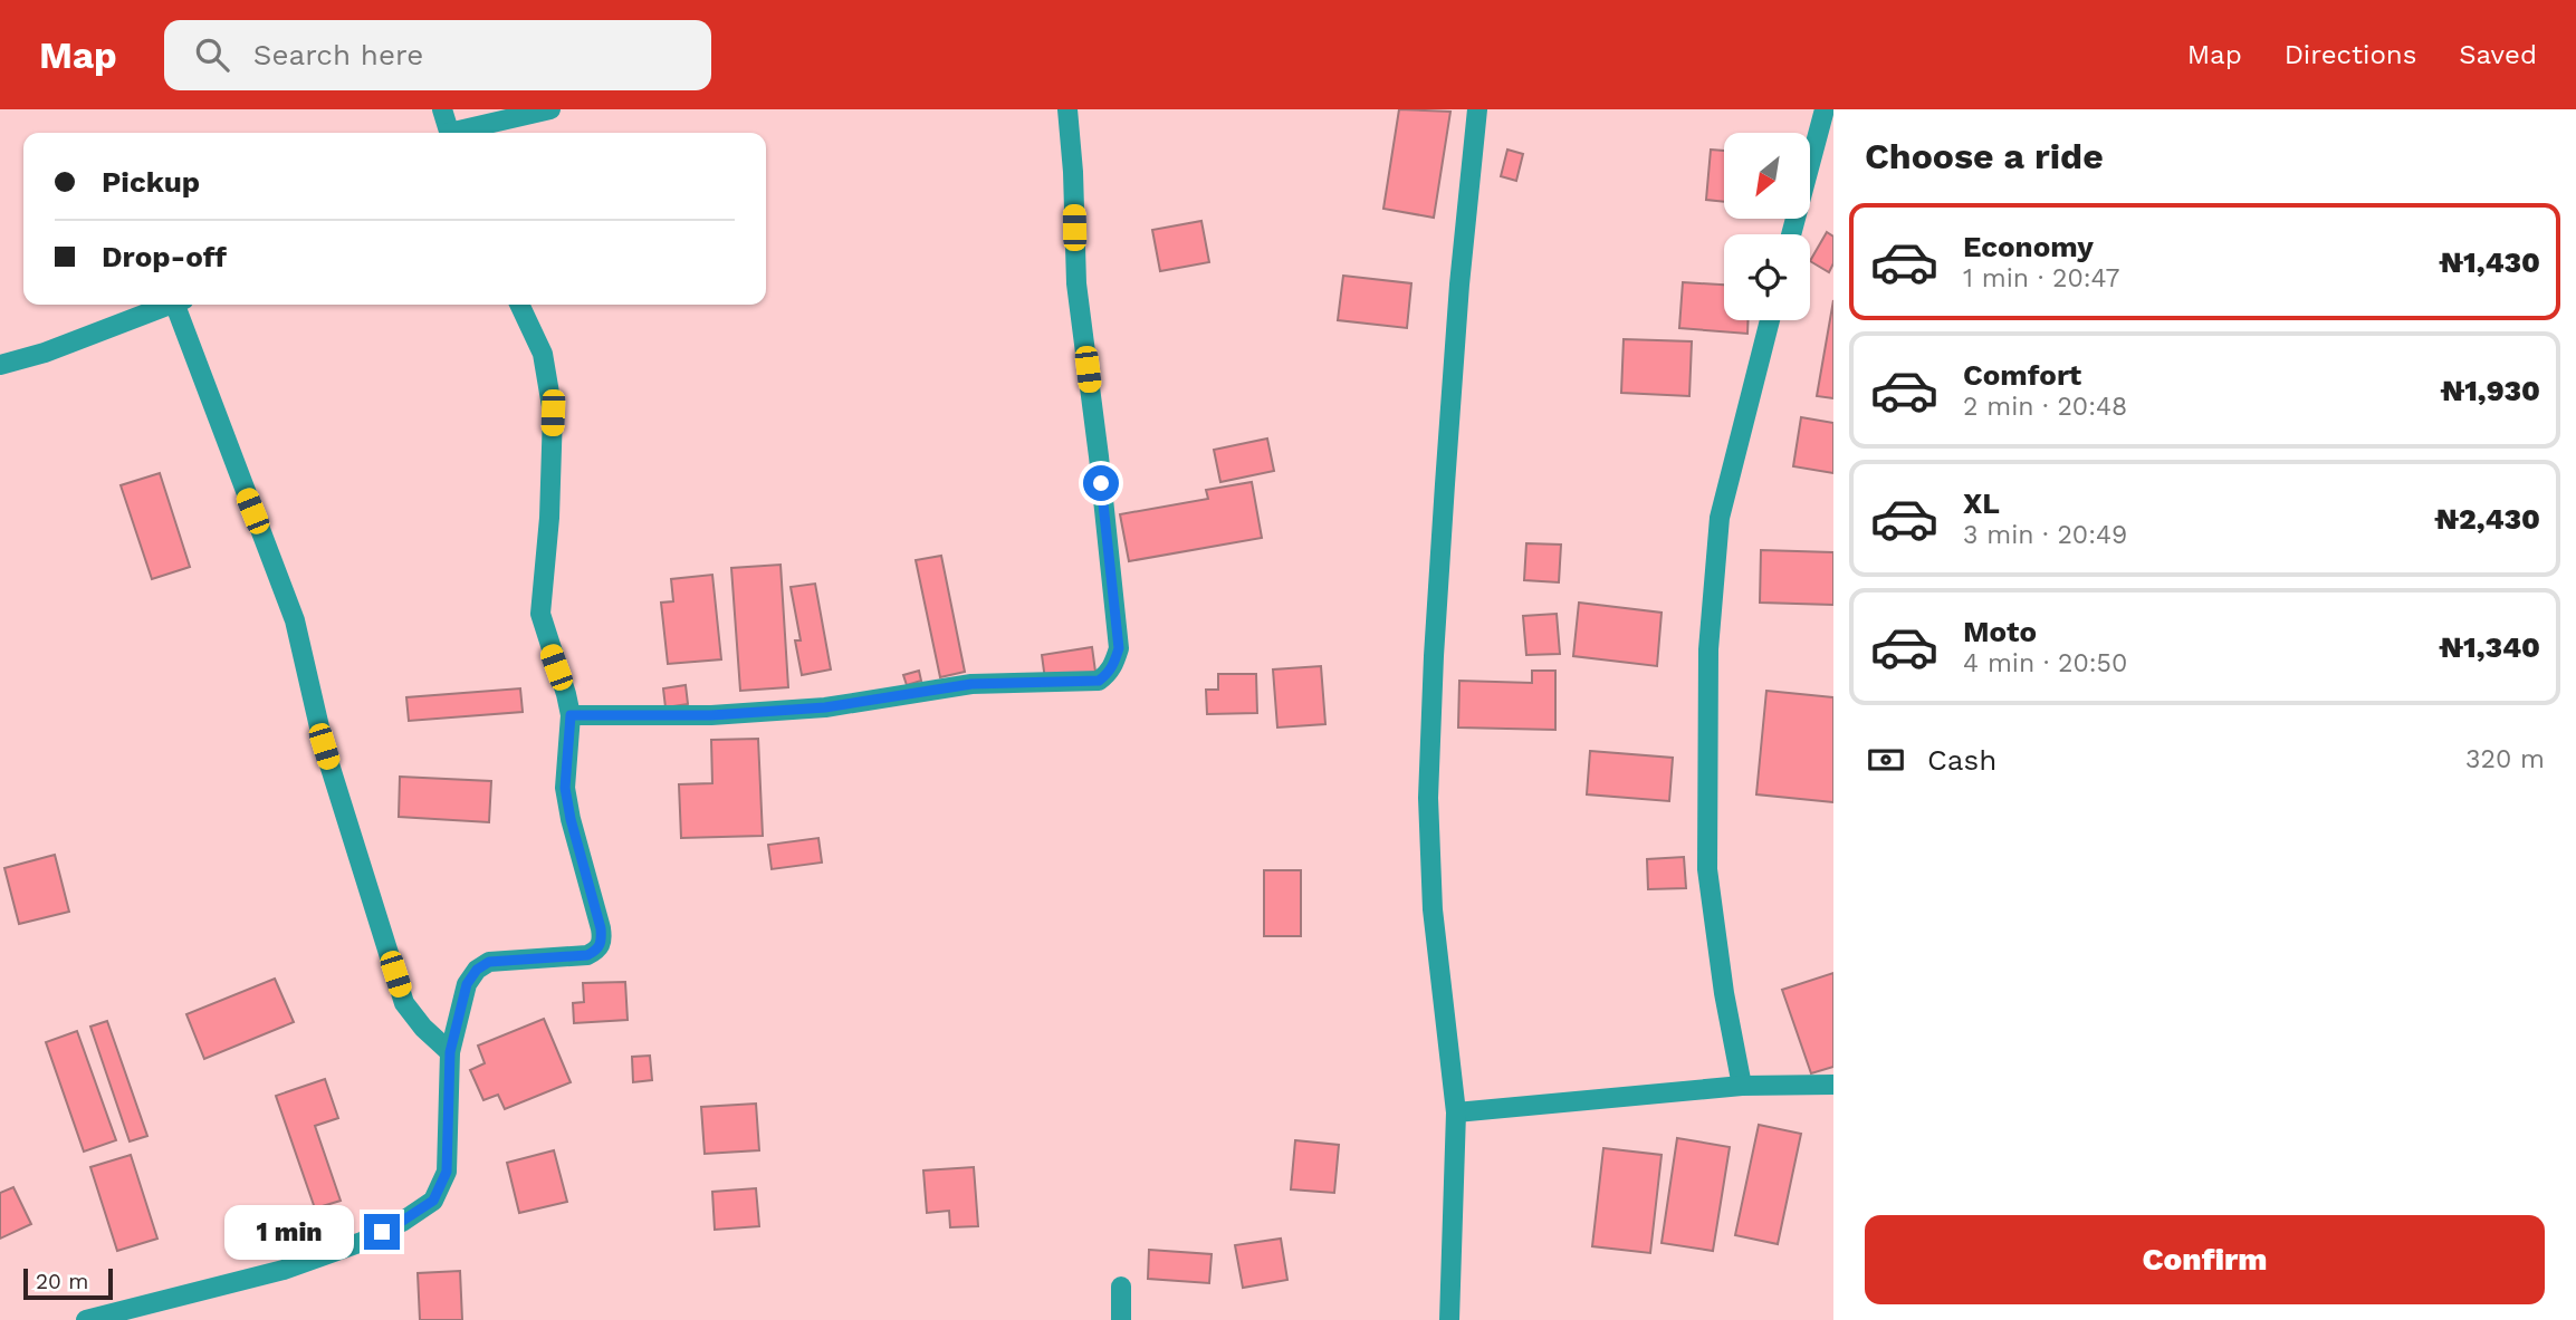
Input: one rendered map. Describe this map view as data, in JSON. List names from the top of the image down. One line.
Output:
{"scale_bar":"20 m","north":"bottom left","page":{"header":"Map","search":"Search here","nav":["Map","Directions","Saved"],"heading":"Choose a ride","banner":["Pickup","Drop-off"],"list":[{"name":"Economy","note":"1 min · 20:47","value":"₦1,430"},{"name":"Comfort","note":"2 min · 20:48","value":"₦1,930"},{"name":"XL","note":"3 min · 20:49","value":"₦2,430"},{"name":"Moto","note":"4 min · 20:50","value":"₦1,340"}],"pay":["Cash","320 m"],"buttons":"Confirm","bubble":"1 min","scale":"20 m"}}
